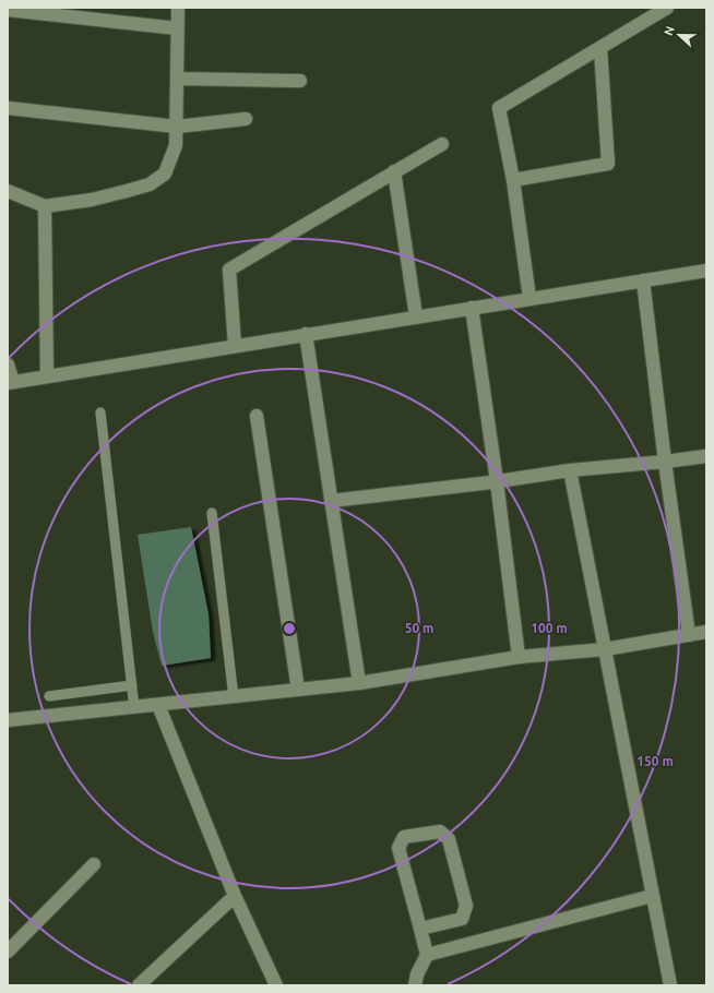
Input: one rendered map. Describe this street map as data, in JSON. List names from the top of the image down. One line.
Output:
{"north":"left","rings":["50 m","100 m","150 m"]}
